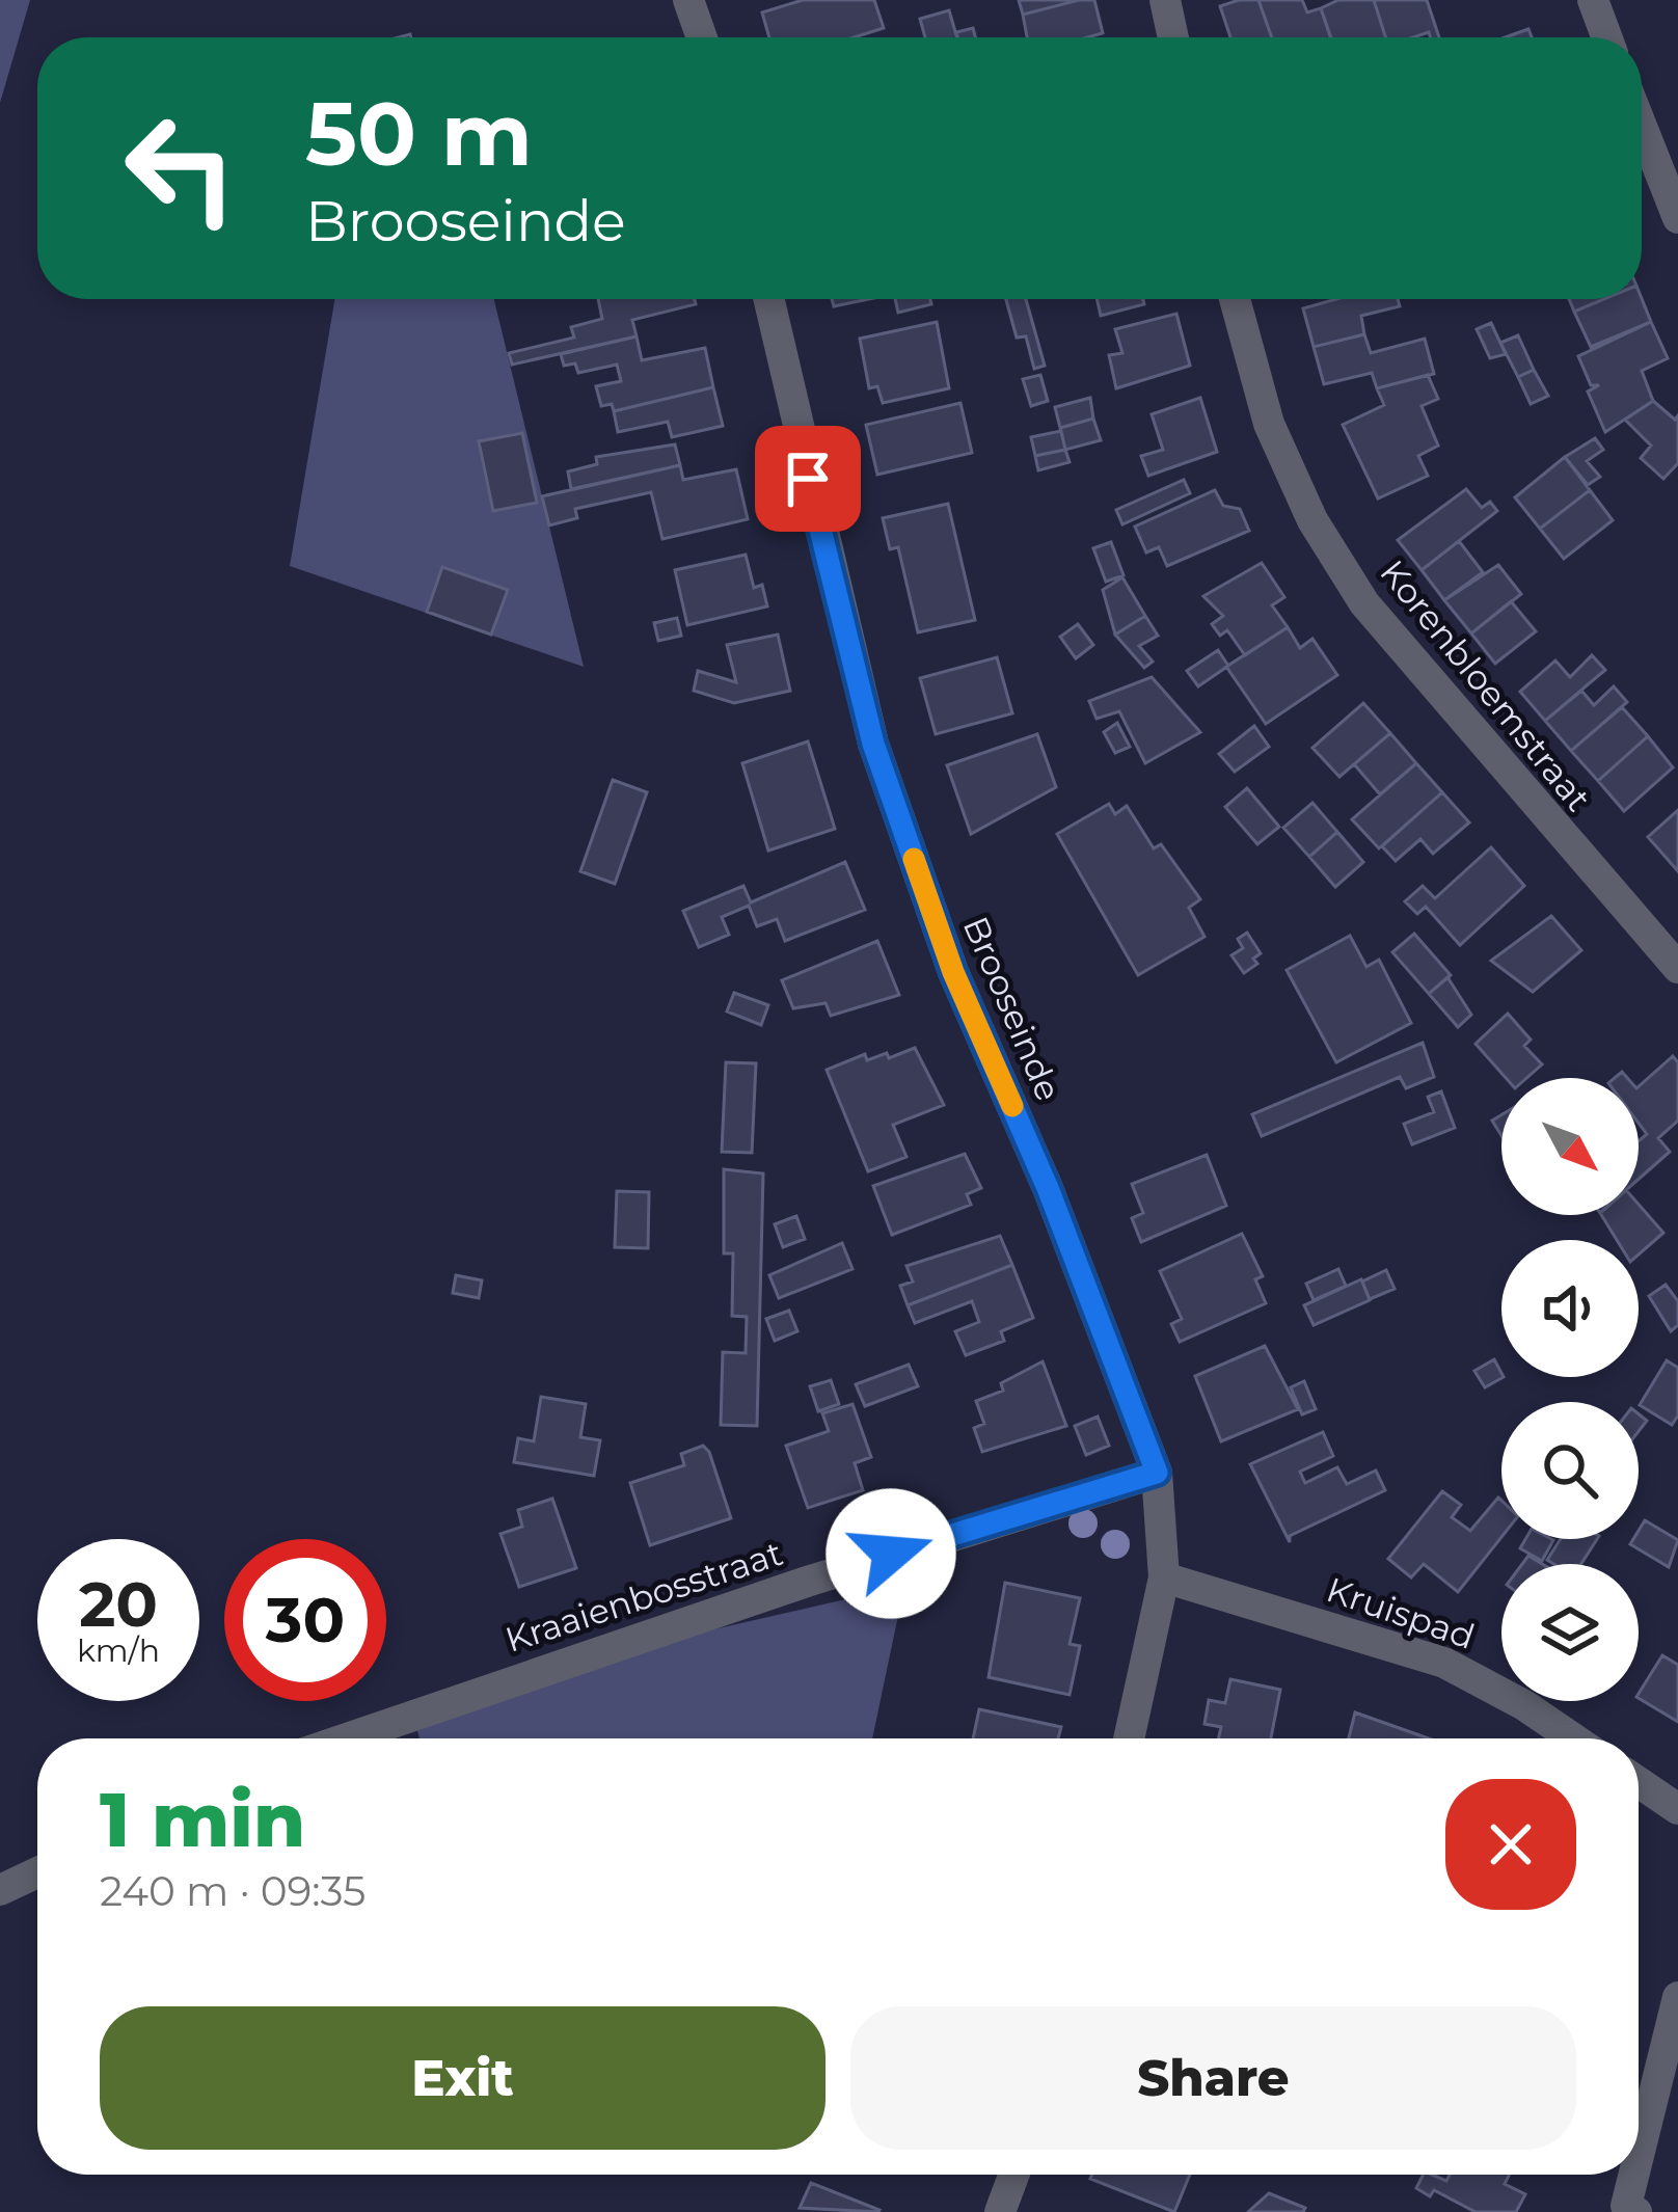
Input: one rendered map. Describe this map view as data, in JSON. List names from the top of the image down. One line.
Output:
{"streets":{"street":["Korenbloemstraat","Brooseinde","Kraaienbosstraat","Kruispad"]},"crossings":[["Brooseinde","Kraaienbosstraat"],["Brooseinde","Kruispad"]],"north":"bottom right","page":{"turn":["50 m","Brooseinde"],"speed":"20 km/h","limit":"30","heading":["1 min","240 m · 09:35"],"buttons":["Exit","Share"]}}
